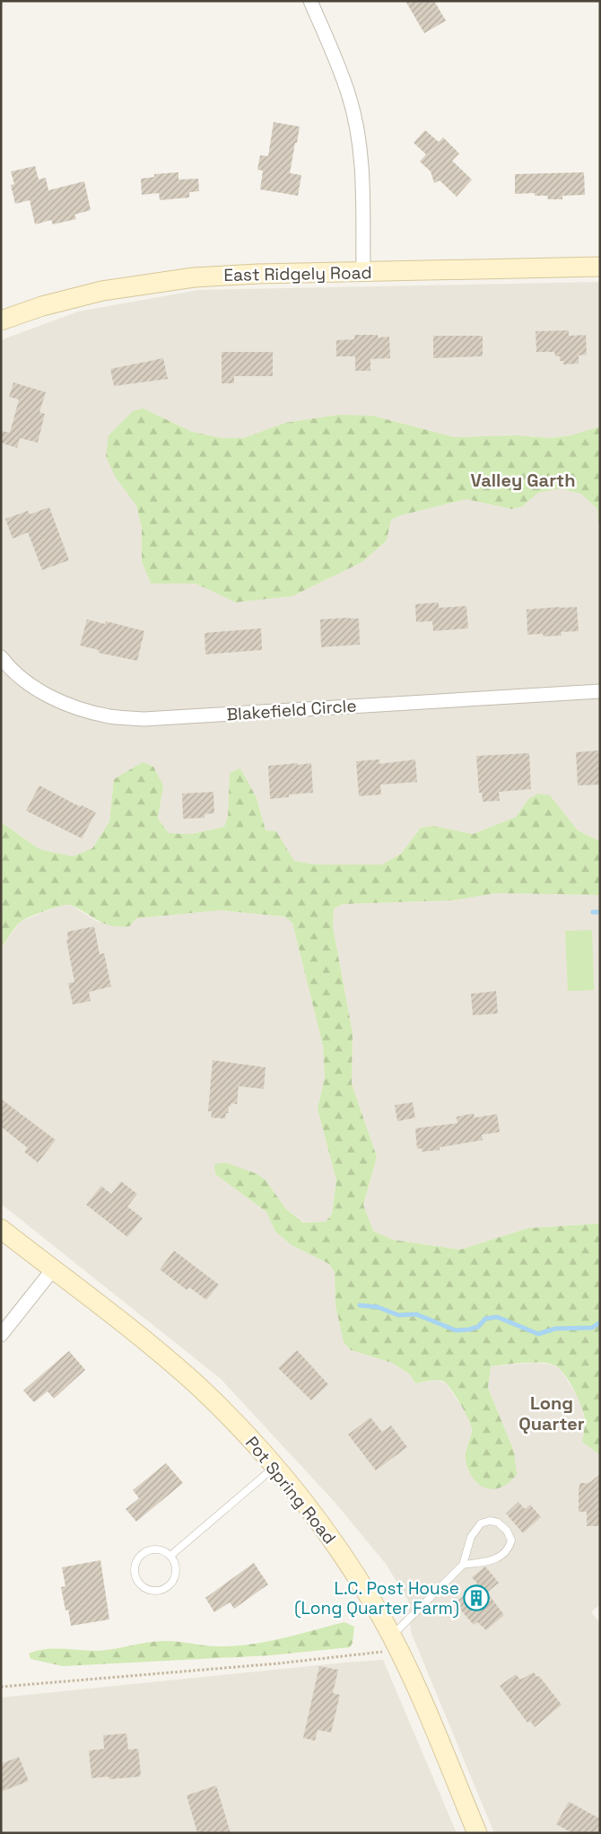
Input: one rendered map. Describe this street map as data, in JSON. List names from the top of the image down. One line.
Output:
{"streets":{"street":["East Ridgely Road","Blakefield Circle","Pot Spring Road"]},"districts":["Valley Garth","Long Quarter"],"places":{"building":["L.C. Post House (Long Quarter Farm)"]}}
